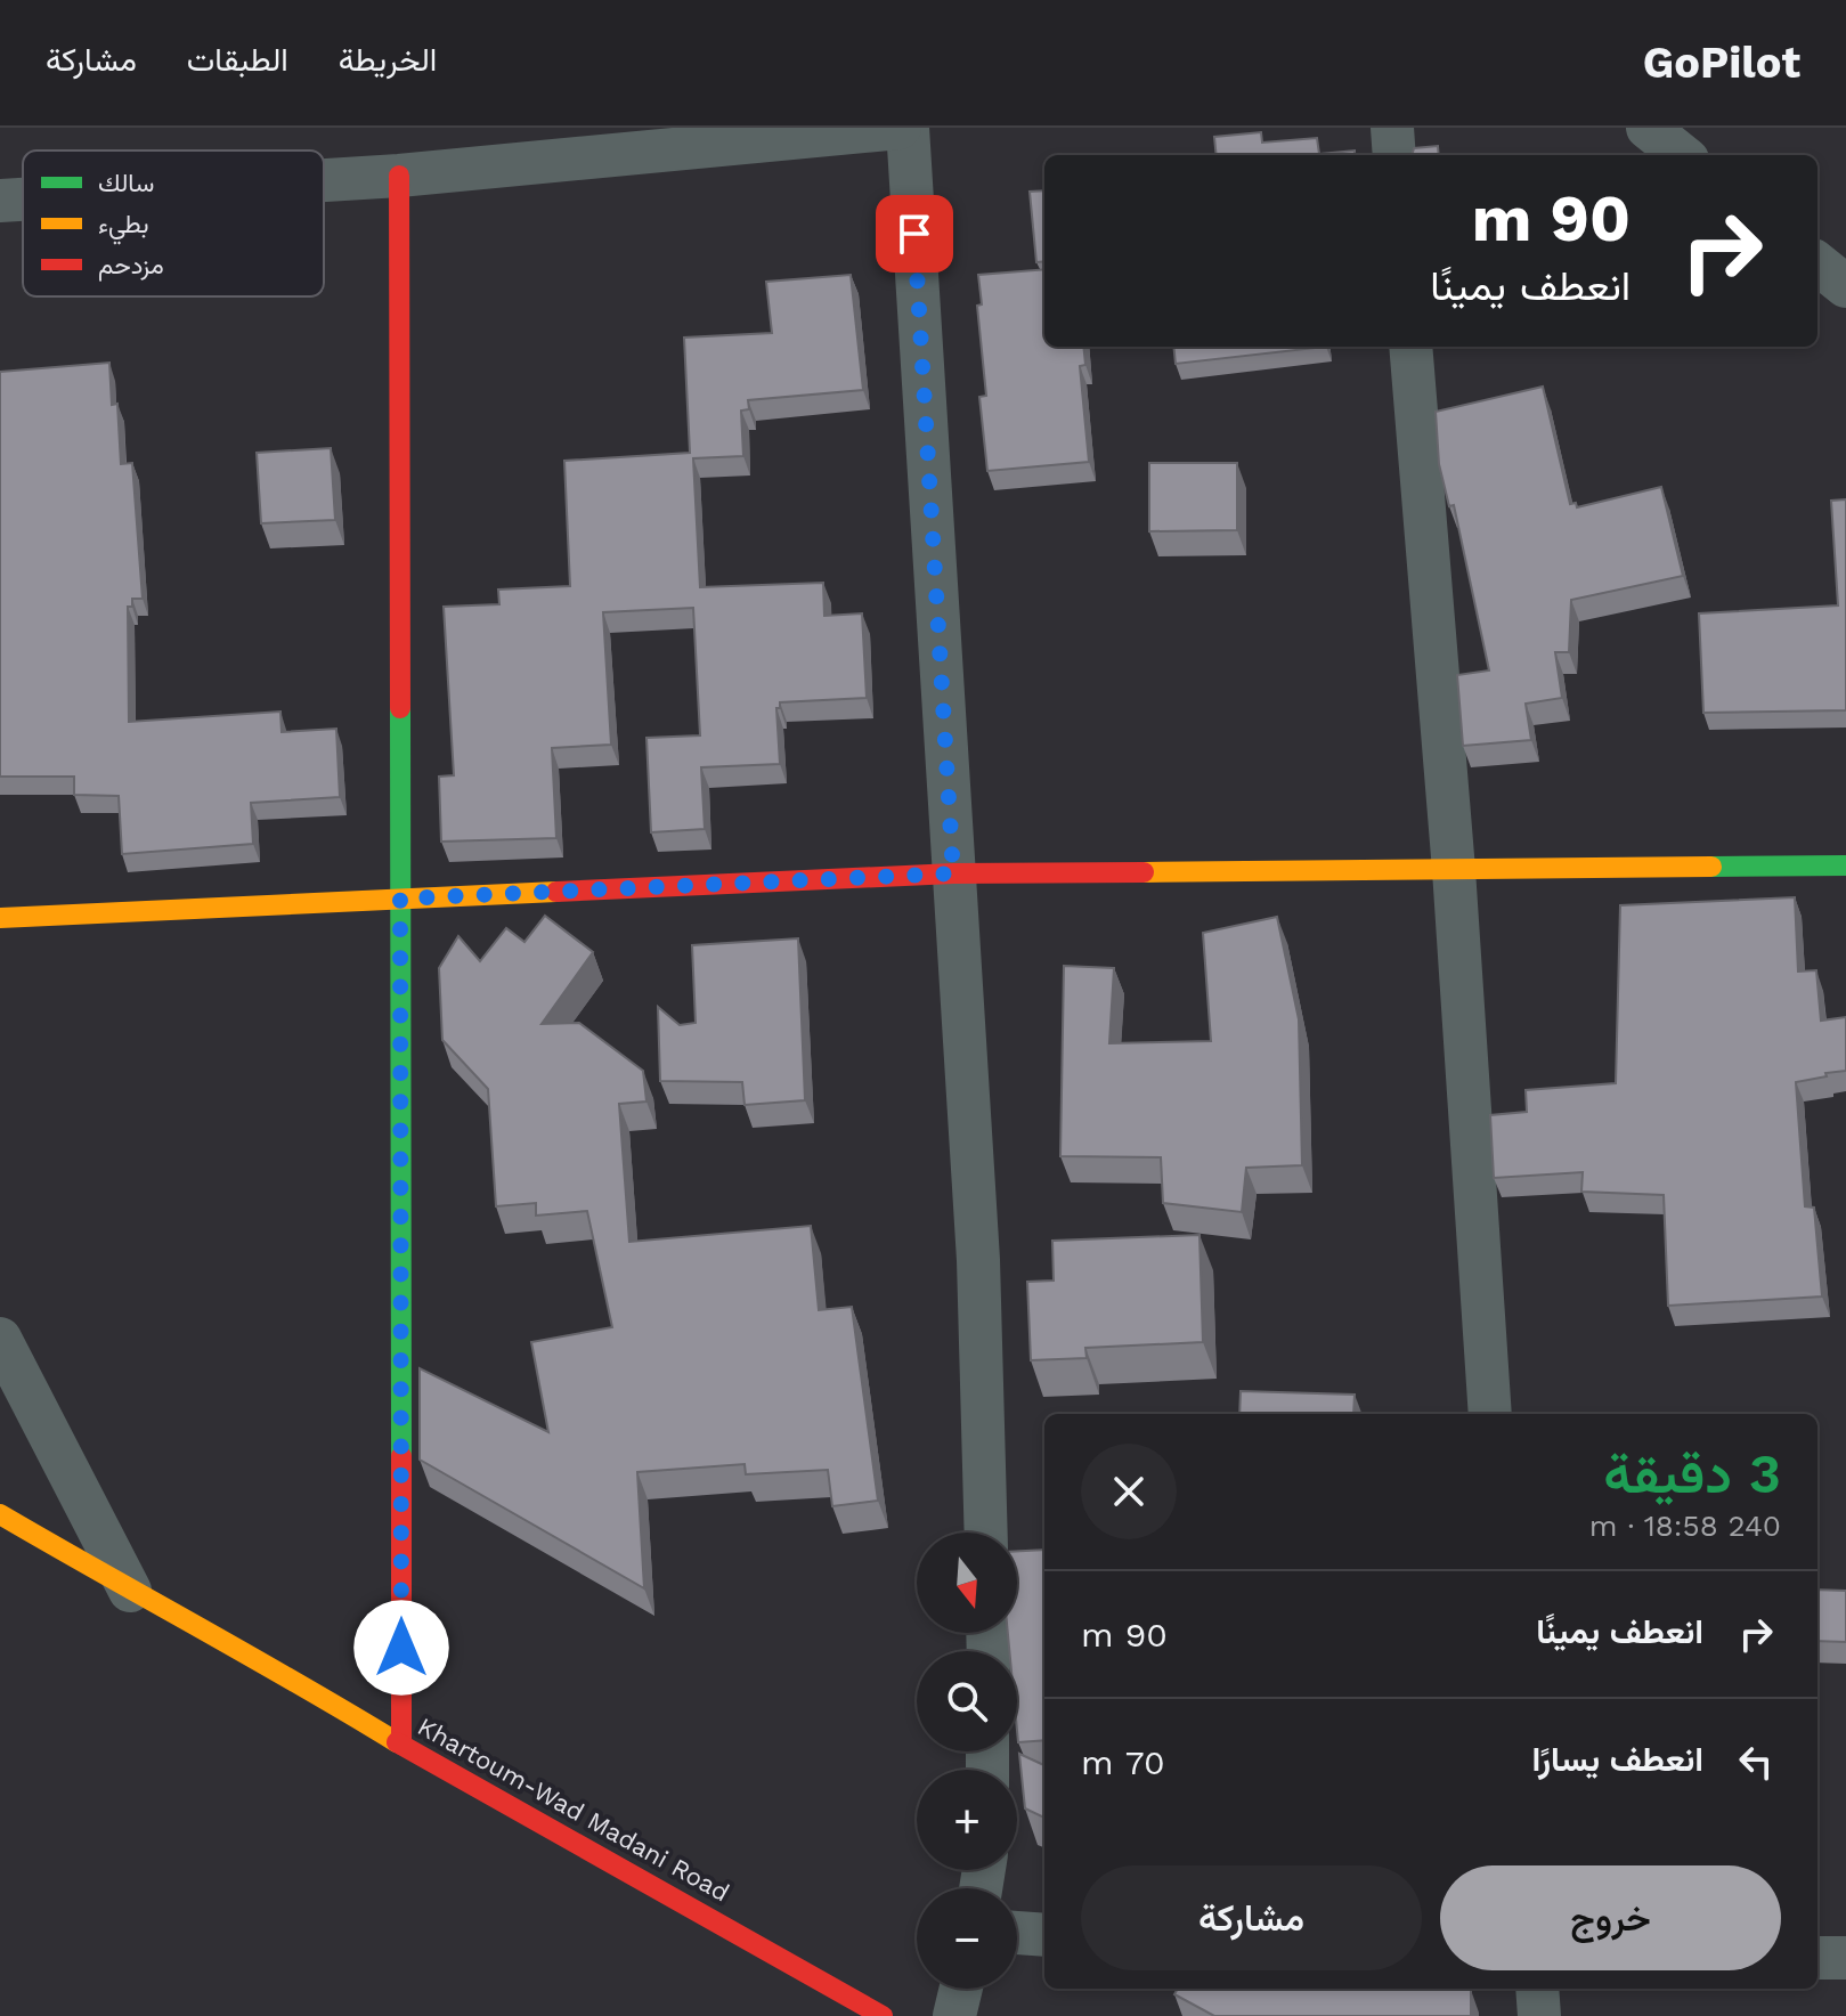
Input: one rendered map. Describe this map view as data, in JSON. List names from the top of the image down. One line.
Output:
{"streets":{"main road":["Khartoum-Wad Madani Road"]},"legend":["سالك","بطيء","مزدحم"],"north":"bottom","page":{"header":"GoPilot","nav":["الخريطة","الطبقات","مشاركة"],"turn":["90 m","انعطف يمينًا"],"heading":["3 دقيقة","240 m · 18:58"],"map_buttons":["+","−"],"list":[{"name":"انعطف يمينًا","value":"90 m"},{"name":"انعطف يسارًا","value":"70 m"}],"buttons":["خروج","مشاركة"]}}
